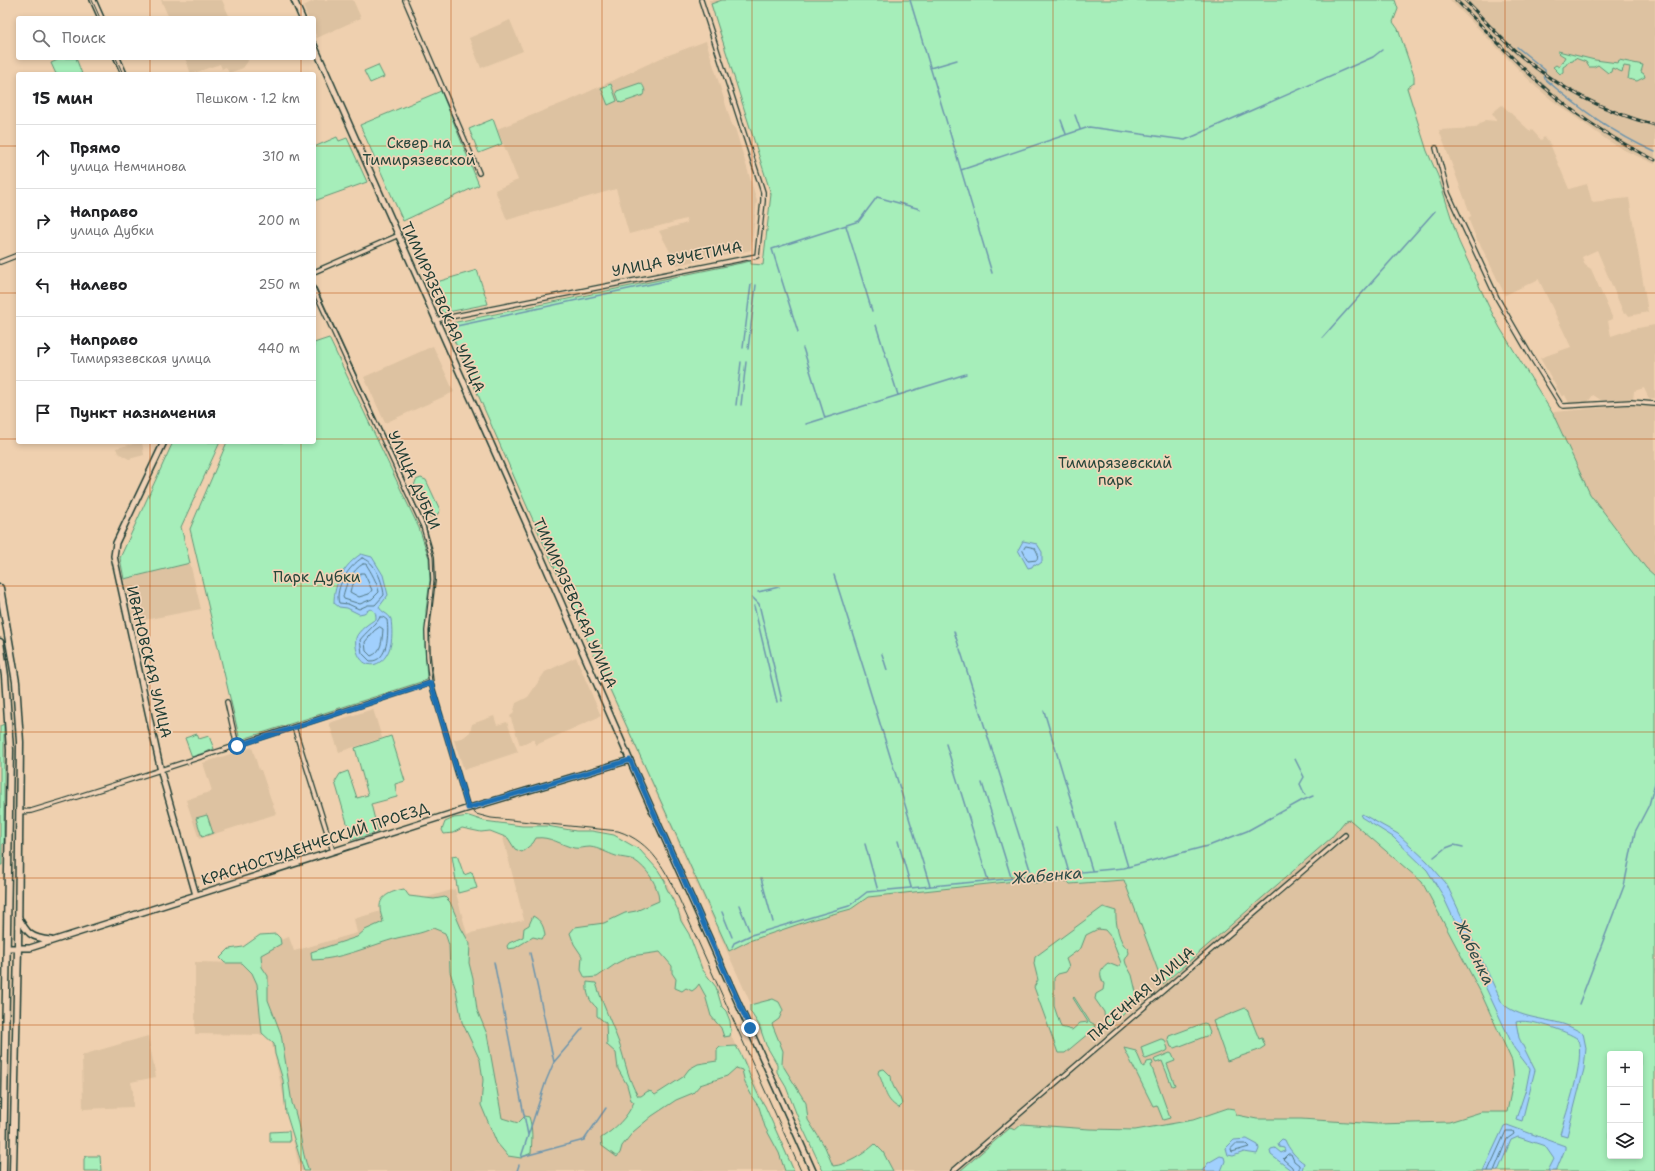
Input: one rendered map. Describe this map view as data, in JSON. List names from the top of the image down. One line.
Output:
{"streets":{"main road":["ТИМИРЯЗЕВСКАЯ УЛИЦА","ИВАНОВСКАЯ УЛИЦА","КРАСНОСТУДЕНЧЕСКИЙ ПРОЕЗД"],"street":["УЛИЦА ВУЧЕТИЧА","УЛИЦА ДУБКИ","ПАСЕЧНАЯ УЛИЦА"]},"crossings":[["УЛИЦА ВУЧЕТИЧА","ТИМИРЯЗЕВСКАЯ УЛИЦА"],["ТИМИРЯЗЕВСКАЯ УЛИЦА","КРАСНОСТУДЕНЧЕСКИЙ ПРОЕЗД"],["УЛИЦА ДУБКИ","КРАСНОСТУДЕНЧЕСКИЙ ПРОЕЗД"],["ИВАНОВСКАЯ УЛИЦА","КРАСНОСТУДЕНЧЕСКИЙ ПРОЕЗД"]],"water":["Жабенка"],"parks":["Сквер на Тимирязевской","Тимирязевский парк","Парк Дубки"],"page":{"search":"Поиск","heading":["15 мин","Пешком · 1.2 km"],"list":[["Прямо","улица Немчинова","310 m"],["Направо","улица Дубки","200 m"],["Налево","250 m"],["Направо","Тимирязевская улица","440 m"],"Пункт назначения"],"map_buttons":["+","−"]}}
